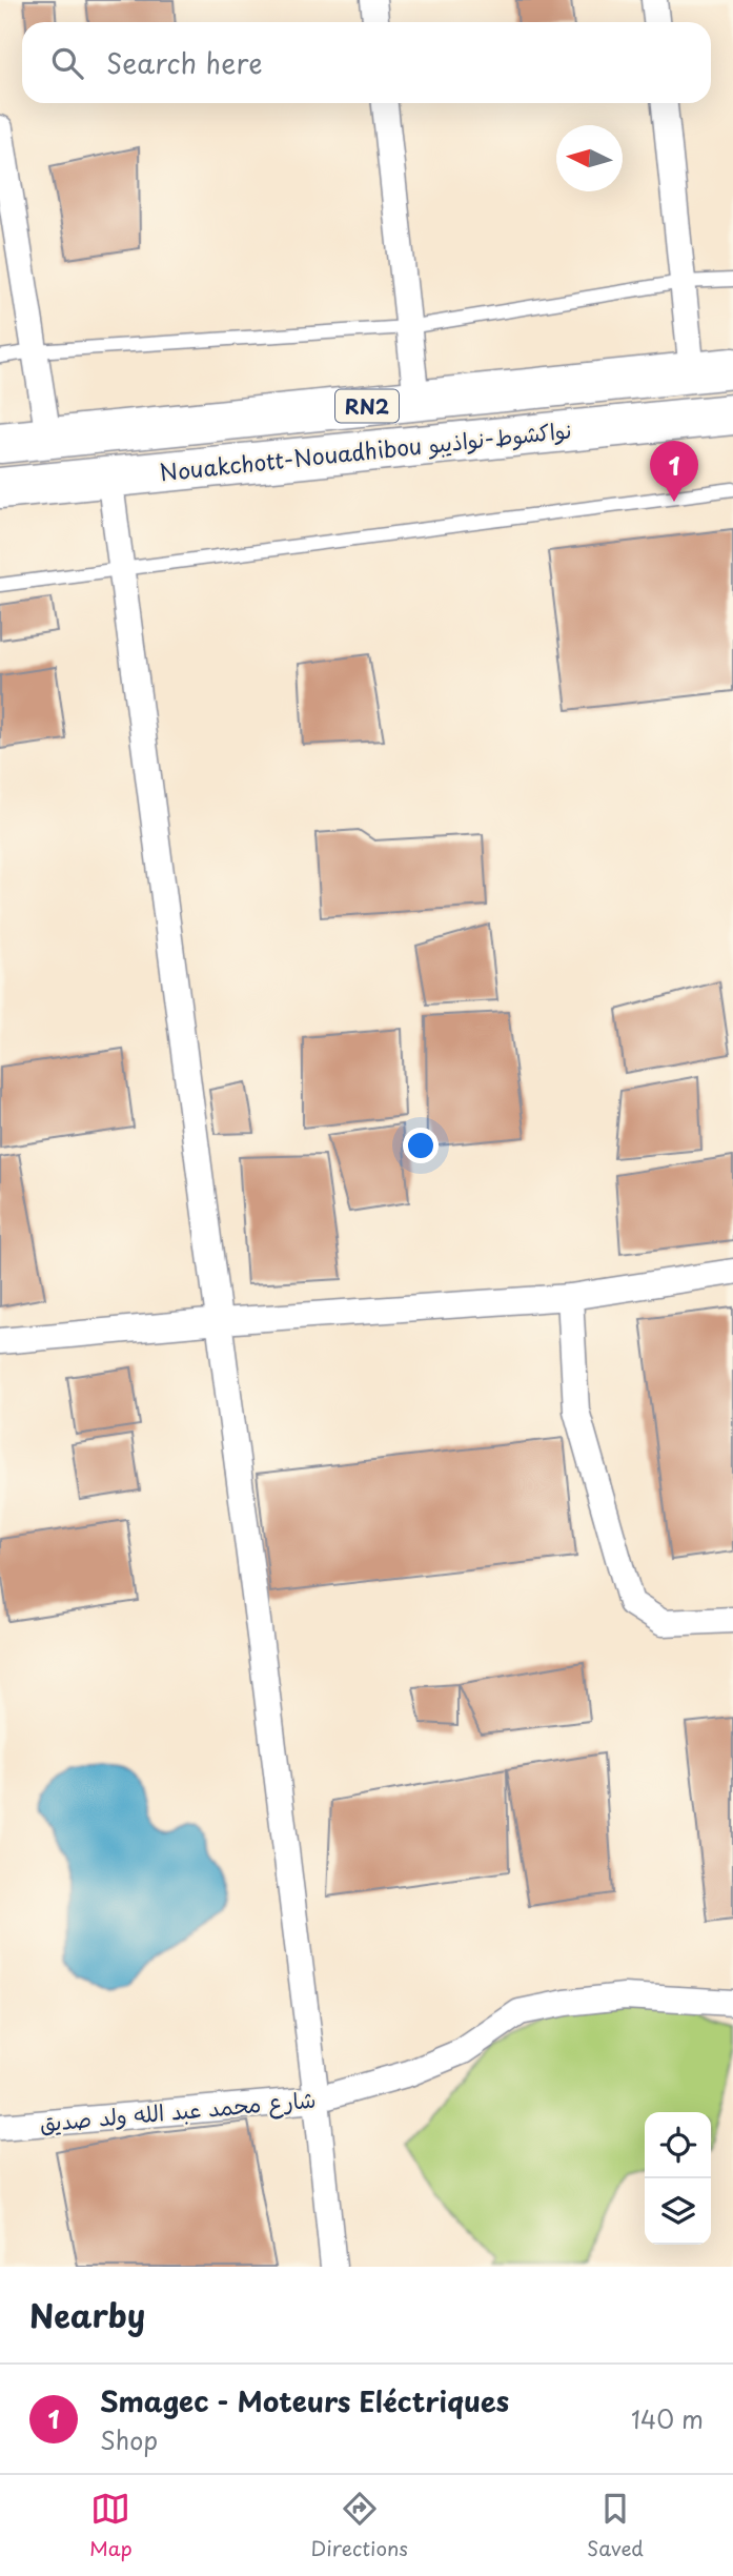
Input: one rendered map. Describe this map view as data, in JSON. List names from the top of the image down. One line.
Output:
{"streets":{"highway":["RN2","Nouakchott-Nouadhibou نواكشوط-نواذيبو"],"street":["شارع محمد عبد الله ولد صديق"]},"north":"left","page":{"search":"Search here","pins":"1","heading":"Nearby","list":[{"mark":"1","name":"Smagec - Moteurs Eléctriques","note":"Shop","value":"140 m"}],"nav":["Map","Directions","Saved"]}}
